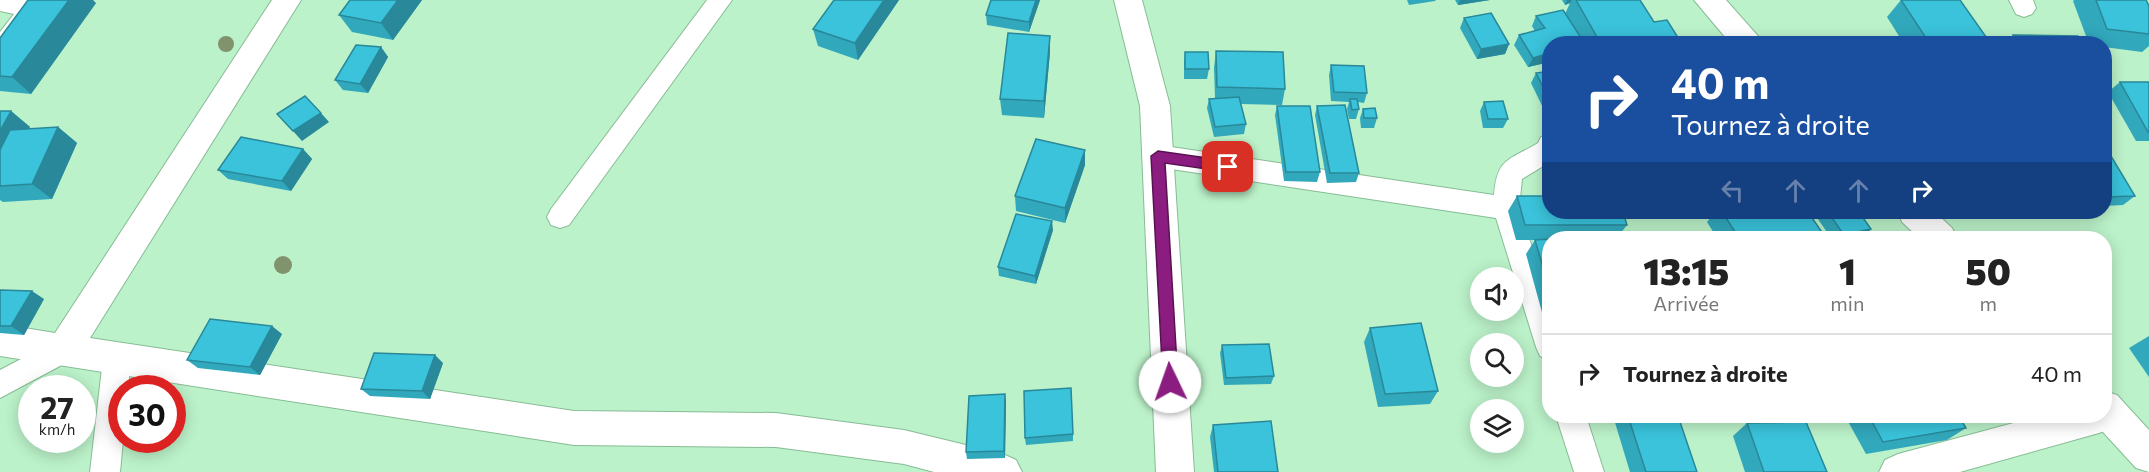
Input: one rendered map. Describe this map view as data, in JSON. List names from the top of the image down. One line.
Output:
{"page":{"turn":["40 m","Tournez à droite"],"eta":["13:15","Arrivée","1","min","50","m"],"list":[{"name":"Tournez à droite","value":"40 m"}],"speed":"27 km/h","limit":"30"}}
